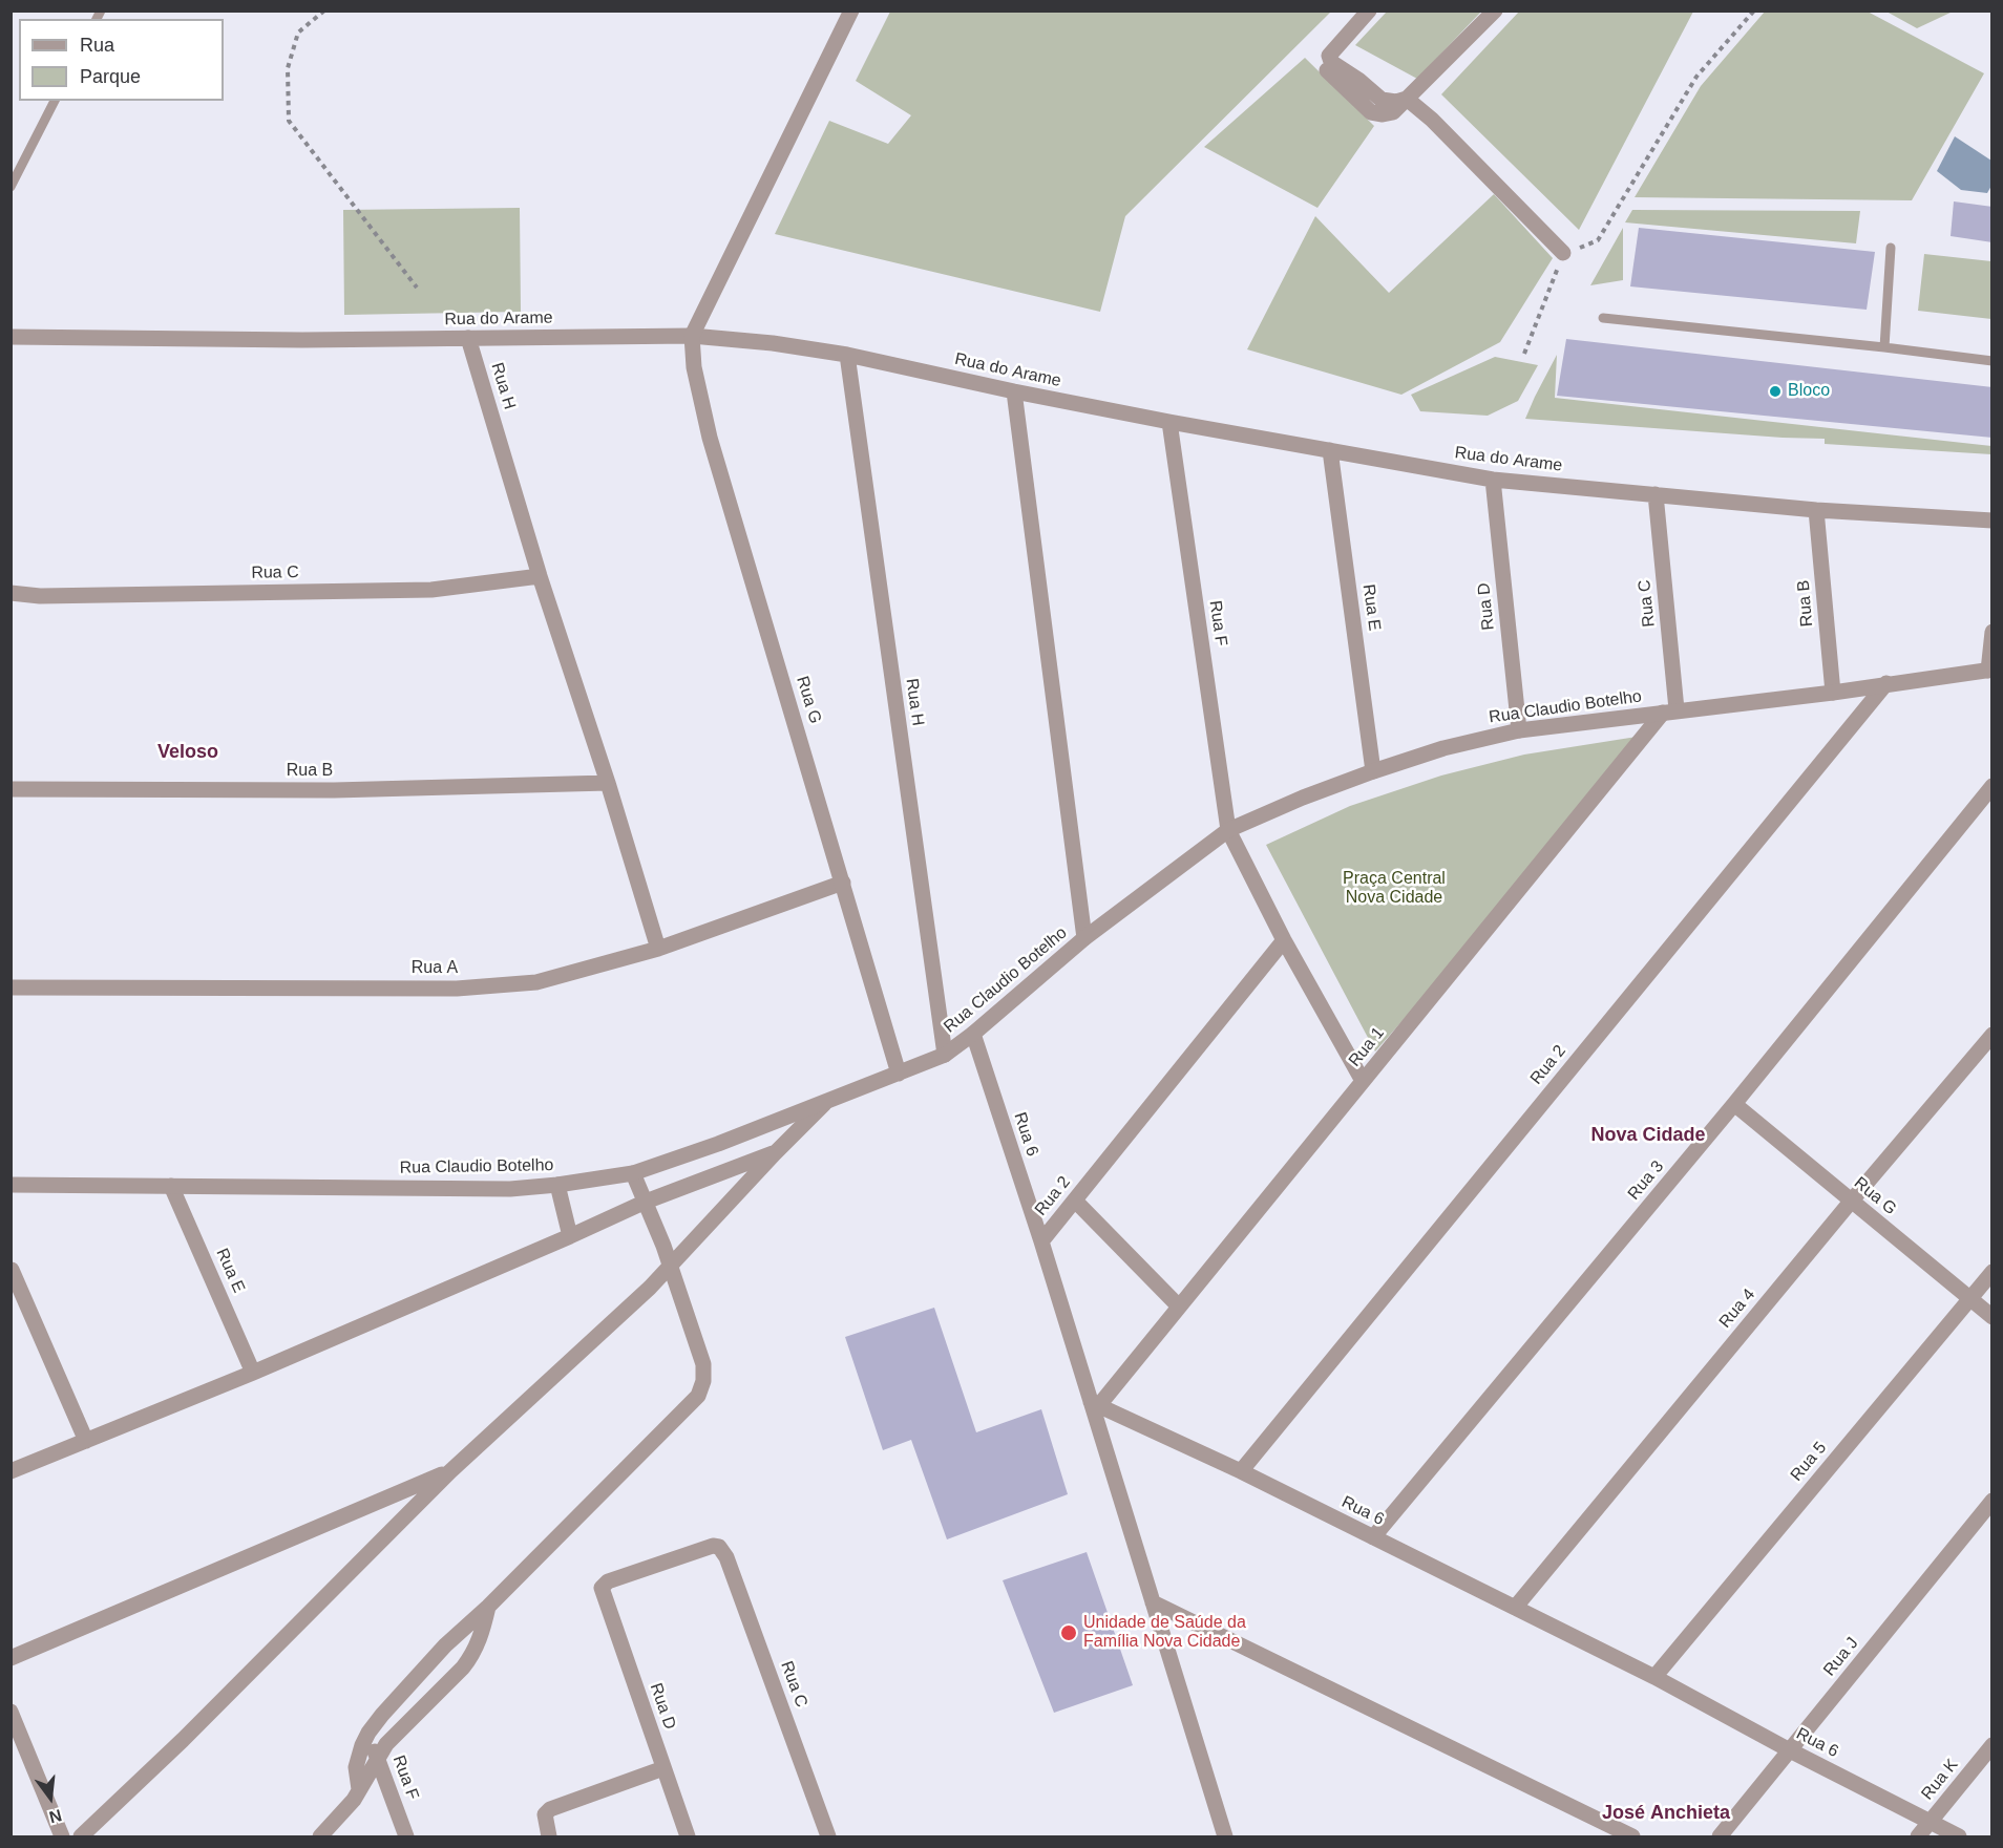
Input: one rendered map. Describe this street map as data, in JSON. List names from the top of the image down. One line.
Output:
{"streets":{"street":["Rua do Arame","Rua H","Rua C","Rua B","Rua D","Rua E","Rua F","Rua G","Rua Claudio Botelho","Rua A","Rua 1","Rua 2","Rua 6","Rua 3","Rua 4","Rua 5","Rua J","Rua K"]},"crossings":[["Rua do Arame","Rua H"],["Rua do Arame","Rua C"],["Rua do Arame","Rua B"],["Rua do Arame","Rua D"],["Rua do Arame","Rua E"],["Rua do Arame","Rua F"],["Rua do Arame","Rua G"],["Rua H","Rua C"],["Rua H","Rua B"],["Rua H","Rua Claudio Botelho"],["Rua H","Rua A"],["Rua C","Rua D"],["Rua C","Rua Claudio Botelho"],["Rua C","Rua 1"],["Rua B","Rua Claudio Botelho"],["Rua D","Rua Claudio Botelho"],["Rua E","Rua Claudio Botelho"],["Rua F","Rua Claudio Botelho"],["Rua F","Rua 1"],["Rua F","Rua 2"],["Rua G","Rua Claudio Botelho"],["Rua G","Rua A"],["Rua G","Rua 3"],["Rua G","Rua 4"],["Rua G","Rua 5"],["Rua Claudio Botelho","Rua 1"],["Rua Claudio Botelho","Rua 2"],["Rua Claudio Botelho","Rua 6"],["Rua 1","Rua 6"],["Rua 2","Rua 6"],["Rua 6","Rua 3"],["Rua 6","Rua 4"],["Rua 6","Rua 5"],["Rua 6","Rua J"],["Rua 6","Rua K"]],"districts":["Veloso","Nova Cidade","José Anchieta"],"parks":["Praça Central Nova Cidade"],"places":["Bloco","Unidade de Saúde da Família Nova Cidade"],"legend":["Rua","Parque"],"north":"bottom"}
